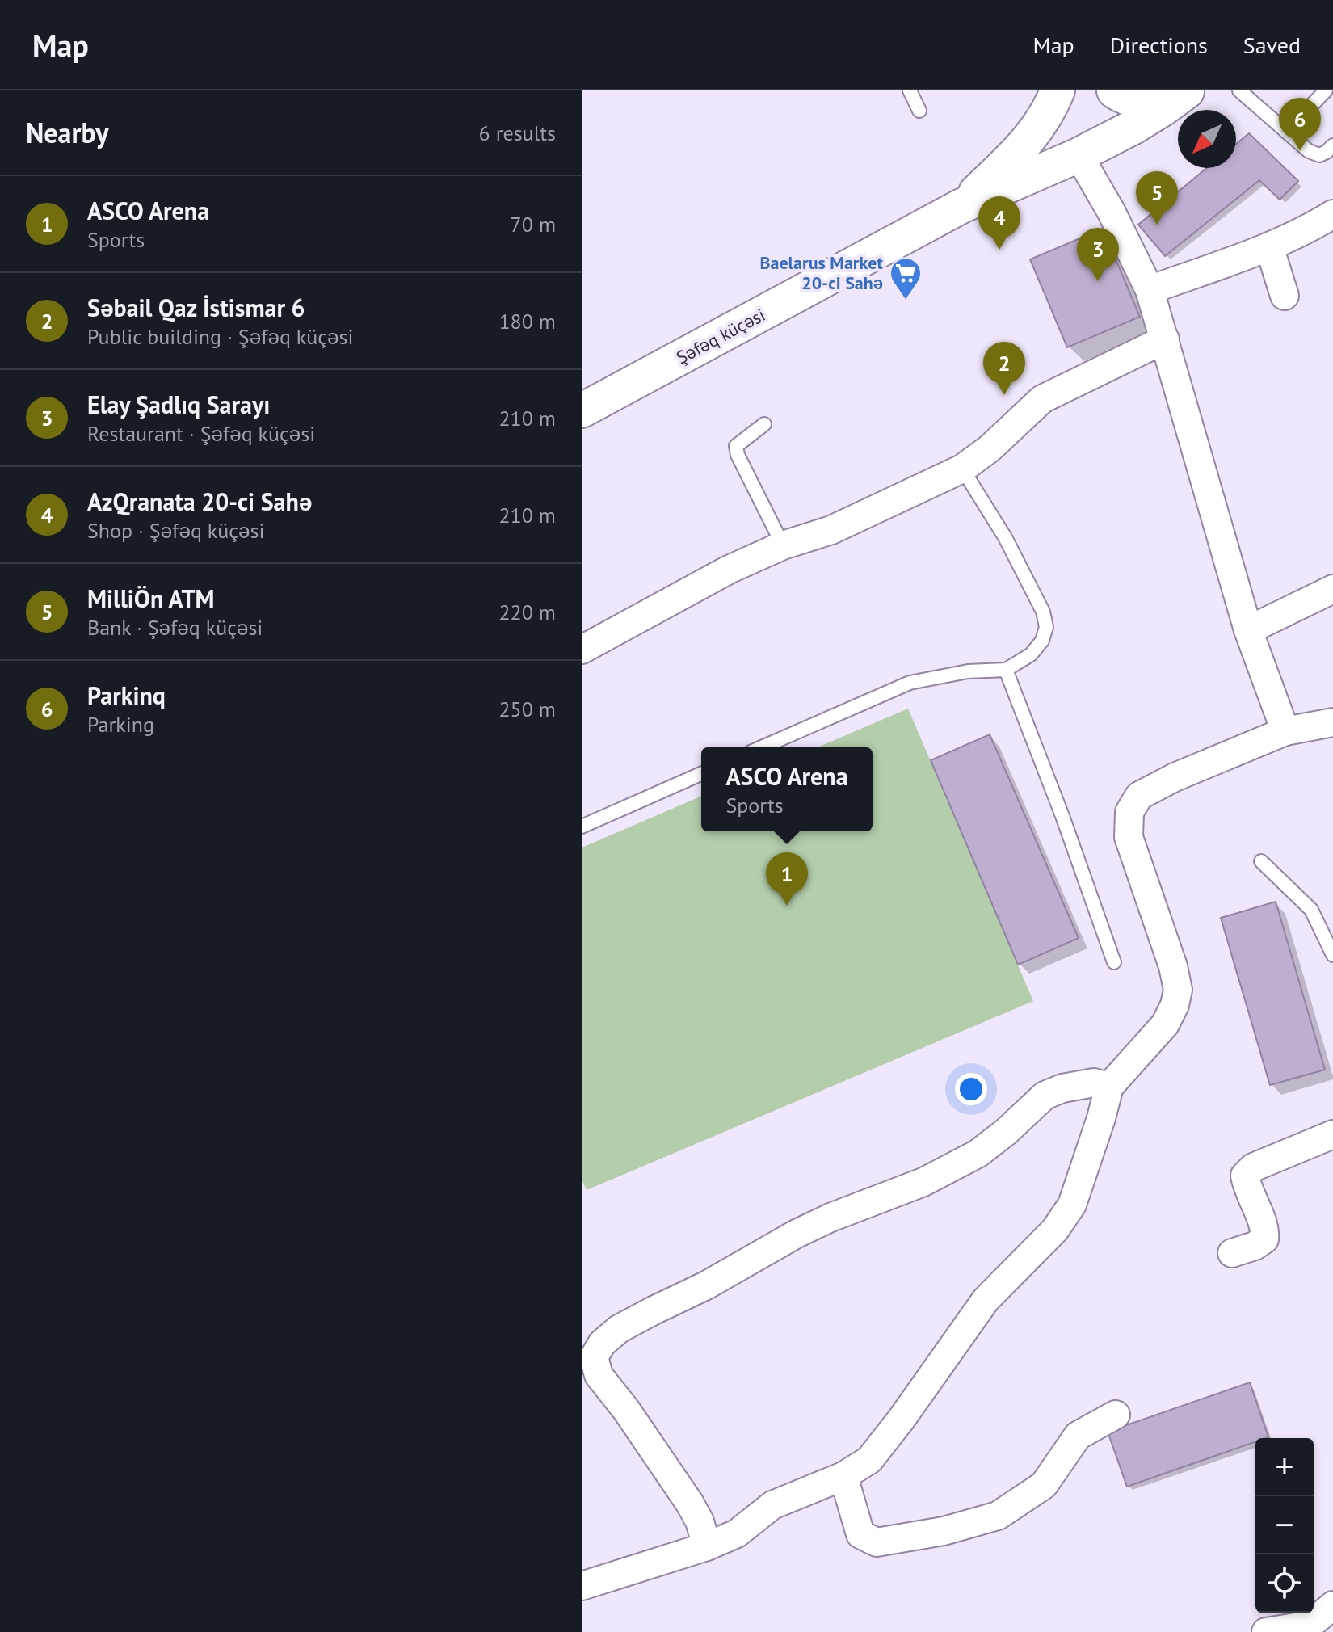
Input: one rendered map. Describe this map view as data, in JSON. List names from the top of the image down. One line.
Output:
{"streets":{"street":["Şəfəq küçəsi"]},"places":{"supermarket":["Baelarus Market 20-ci Sahə"]},"north":"bottom left","page":{"header":"Map","nav":["Map","Directions","Saved"],"heading":["Nearby","6 results"],"pins":["6","5","4","3","2","1"],"list":[{"mark":"1","name":"ASCO Arena","note":"Sports","value":"70 m"},{"mark":"2","name":"Səbail Qaz İstismar 6","note":"Public building · Şəfəq küçəsi","value":"180 m"},{"mark":"3","name":"Elay Şadlıq Sarayı","note":"Restaurant · Şəfəq küçəsi","value":"210 m"},{"mark":"4","name":"AzQranata 20-ci Sahə","note":"Shop · Şəfəq küçəsi","value":"210 m"},{"mark":"5","name":"MilliÖn ATM","note":"Bank · Şəfəq küçəsi","value":"220 m"},{"mark":"6","name":"Parkinq","note":"Parking","value":"250 m"}],"popup":["ASCO Arena","Sports"],"map_buttons":["+","−"]}}
